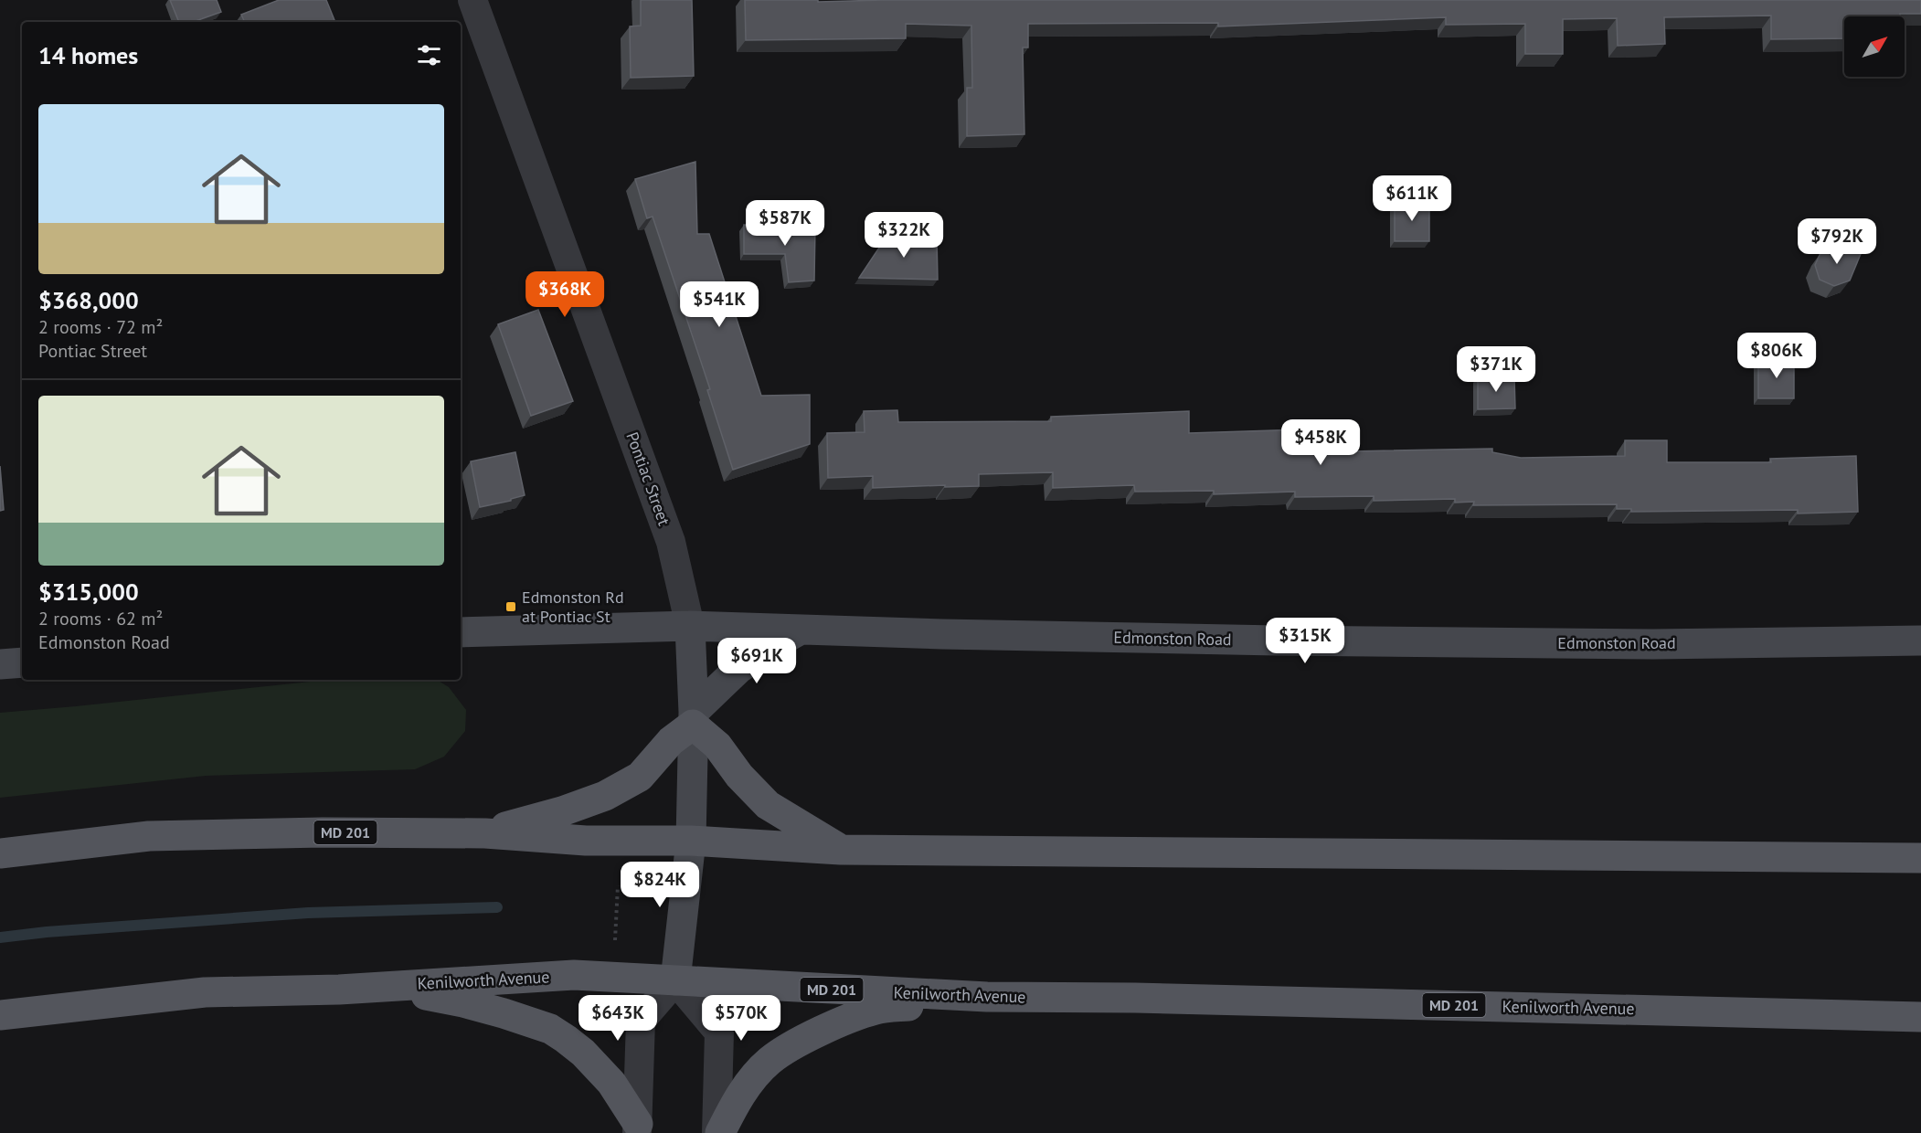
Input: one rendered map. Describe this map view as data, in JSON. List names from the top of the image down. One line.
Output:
{"streets":{"main road":["MD 201","Kenilworth Avenue"],"street":["Pontiac Street","Edmonston Road"]},"crossings":[["Pontiac Street","Edmonston Road"],["Pontiac Street","MD 201"],["Pontiac Street","Kenilworth Avenue"]],"places":{"transit":["Edmonston Rd at Pontiac St"]},"north":"top right","page":{"heading":"14 homes","list":[{"name":"$368,000","note":"2 rooms · 72 m² · Pontiac Street"},{"name":"$315,000","note":"2 rooms · 62 m² · Edmonston Road"}],"price":["$611K","$587K","$322K","$792K","$368K","$541K","$806K","$371K","$458K","$315K","$691K","$824K","$643K","$570K"]}}
